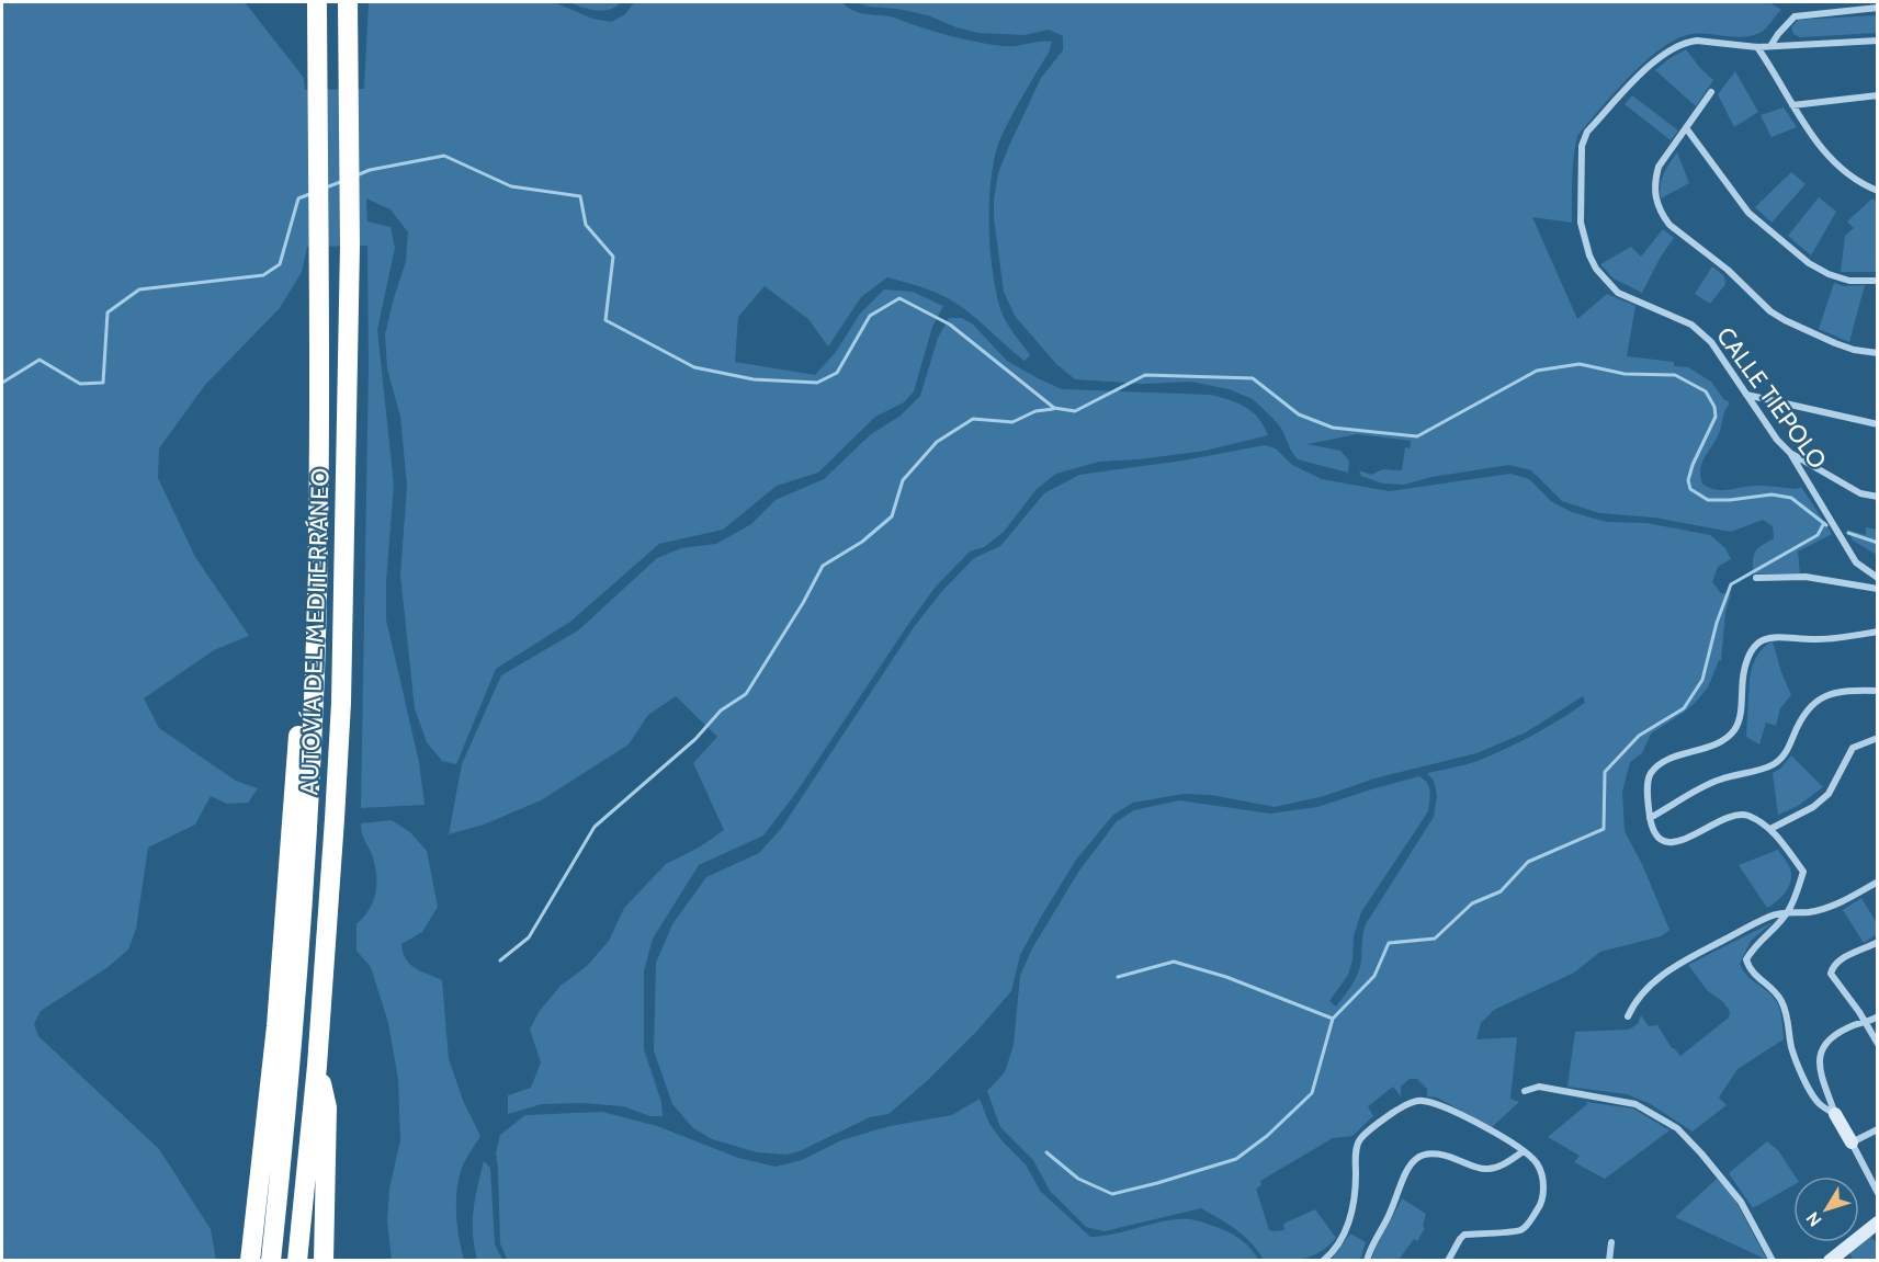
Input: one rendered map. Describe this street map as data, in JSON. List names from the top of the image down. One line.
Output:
{"streets":{"highway":["AUTOVÍA DEL MEDITERRÁNEO"],"street":["CALLE TIEPOLO"]},"north":"bottom left"}
